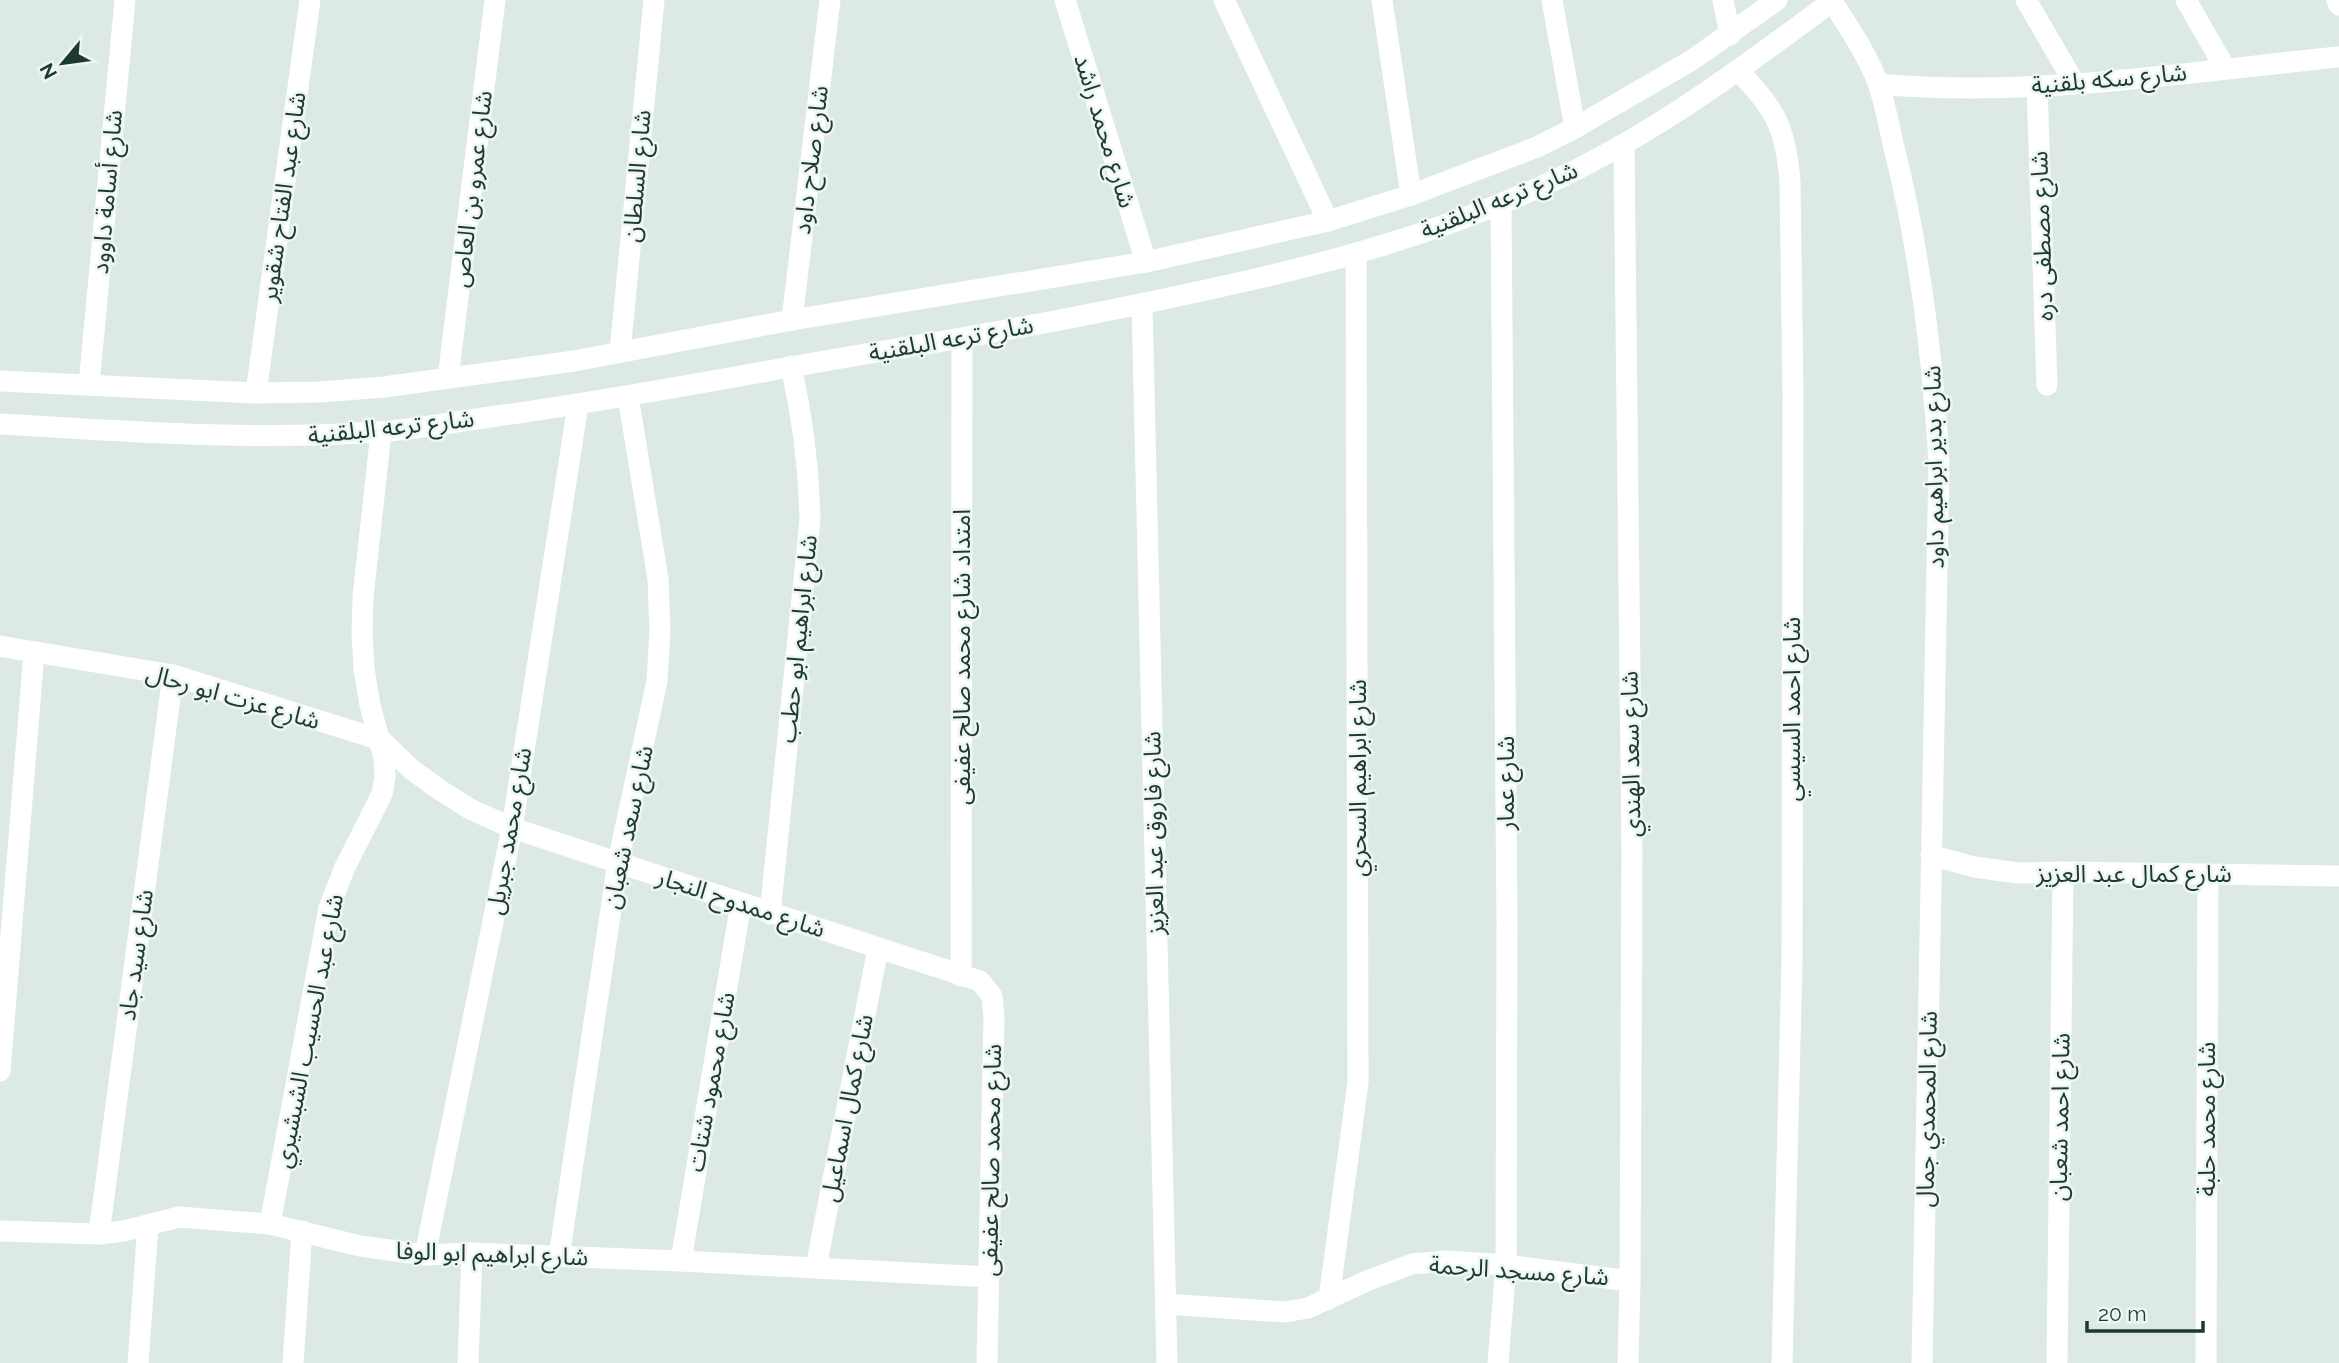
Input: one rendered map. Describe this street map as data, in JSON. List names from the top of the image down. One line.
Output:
{"streets":{"street":["شارع سكه بلقنية","شارع محمد راشد","شارع صلاح داود","شارع السلطان","شارع عمرو بن العاص","شارع أسامة داوود","شارع عبد الفتاح شقوير","شارع ترعه البلقنية","شارع مصطفى دره","شارع بدير ابراهيم داود","شارع ابراهيم ابو حطب","امتداد شارع محمد صالح عفيفى","شارع عزت ابو رحال","شارع احمد السيسي","شارع سعد الهندي","شارع ابراهيم السحري","شارع عمار","شارع سعد شعبان","شارع محمد جبريل","شارع فاروق عبد العزيز","شارع كمال عبد العزيز","شارع ممدوح النجار","شارع سيد جاد","شارع عبد الحسيب الشبشيري","شارع محمود شتات","شارع كمال اسماعيل","شارع المحمدي جمال","شارع احمد شعبان","شارع محمد حلبة","شارع محمد صالح عفيفى","شارع ابراهيم ابو الوفا","شارع مسجد الرحمة"]},"crossings":[["شارع سكه بلقنية","شارع مصطفى دره"],["شارع سكه بلقنية","شارع بدير ابراهيم داود"],["شارع محمد راشد","شارع ترعه البلقنية"],["شارع صلاح داود","شارع ترعه البلقنية"],["شارع السلطان","شارع ترعه البلقنية"],["شارع عمرو بن العاص","شارع ترعه البلقنية"],["شارع أسامة داوود","شارع ترعه البلقنية"],["شارع عبد الفتاح شقوير","شارع ترعه البلقنية"],["شارع ترعه البلقنية","شارع ابراهيم ابو حطب"],["شارع ترعه البلقنية","امتداد شارع محمد صالح عفيفى"],["شارع ترعه البلقنية","شارع احمد السيسي"],["شارع ترعه البلقنية","شارع سعد الهندي"],["شارع ترعه البلقنية","شارع ابراهيم السحري"],["شارع ترعه البلقنية","شارع عمار"],["شارع ترعه البلقنية","شارع سعد شعبان"],["شارع ترعه البلقنية","شارع محمد جبريل"],["شارع ترعه البلقنية","شارع فاروق عبد العزيز"],["شارع ترعه البلقنية","شارع عبد الحسيب الشبشيري"],["شارع بدير ابراهيم داود","شارع كمال عبد العزيز"],["شارع بدير ابراهيم داود","شارع المحمدي جمال"],["شارع ابراهيم ابو حطب","شارع ممدوح النجار"],["امتداد شارع محمد صالح عفيفى","شارع ممدوح النجار"],["امتداد شارع محمد صالح عفيفى","شارع محمد صالح عفيفى"],["شارع عزت ابو رحال","شارع ممدوح النجار"],["شارع عزت ابو رحال","شارع سيد جاد"],["شارع عزت ابو رحال","شارع عبد الحسيب الشبشيري"],["شارع سعد الهندي","شارع مسجد الرحمة"],["شارع ابراهيم السحري","شارع مسجد الرحمة"],["شارع عمار","شارع مسجد الرحمة"],["شارع سعد شعبان","شارع ممدوح النجار"],["شارع سعد شعبان","شارع ابراهيم ابو الوفا"],["شارع محمد جبريل","شارع ممدوح النجار"],["شارع محمد جبريل","شارع ابراهيم ابو الوفا"],["شارع فاروق عبد العزيز","شارع مسجد الرحمة"],["شارع كمال عبد العزيز","شارع المحمدي جمال"],["شارع كمال عبد العزيز","شارع احمد شعبان"],["شارع كمال عبد العزيز","شارع محمد حلبة"],["شارع ممدوح النجار","شارع عبد الحسيب الشبشيري"],["شارع ممدوح النجار","شارع محمود شتات"],["شارع ممدوح النجار","شارع كمال اسماعيل"],["شارع ممدوح النجار","شارع محمد صالح عفيفى"],["شارع سيد جاد","شارع ابراهيم ابو الوفا"],["شارع عبد الحسيب الشبشيري","شارع ابراهيم ابو الوفا"],["شارع محمود شتات","شارع ابراهيم ابو الوفا"],["شارع كمال اسماعيل","شارع ابراهيم ابو الوفا"],["شارع محمد صالح عفيفى","شارع ابراهيم ابو الوفا"]],"scale_bar":"20 m","north":"bottom left"}
